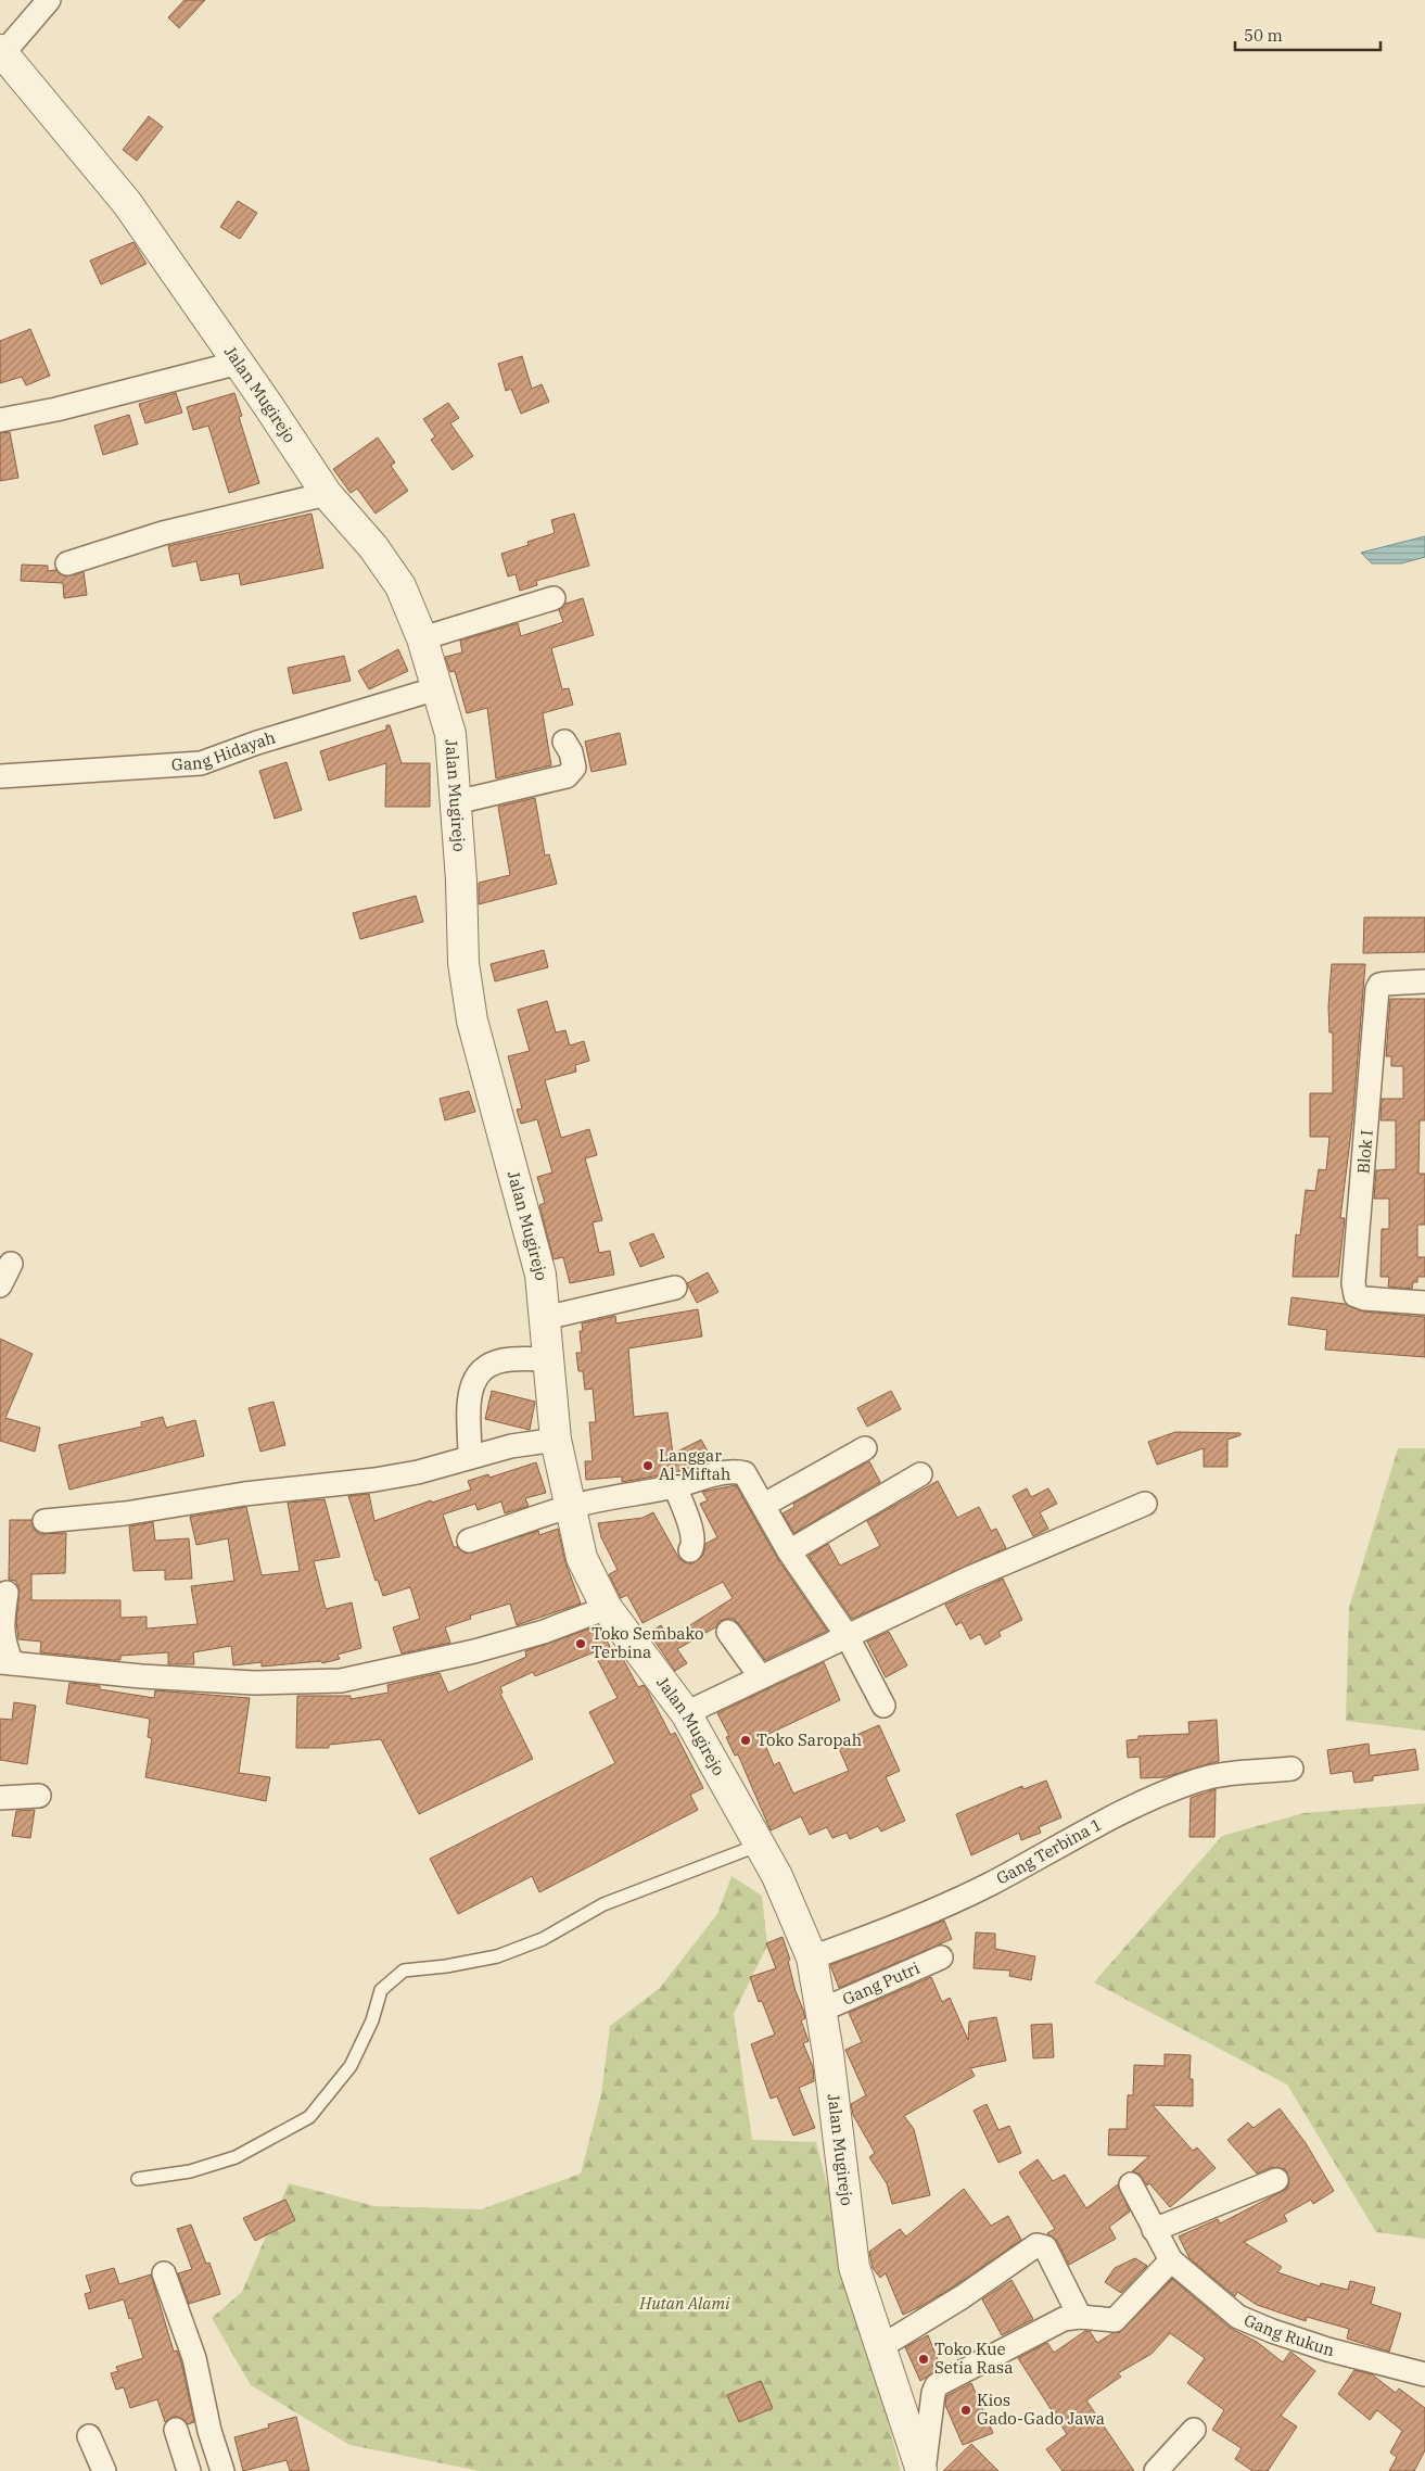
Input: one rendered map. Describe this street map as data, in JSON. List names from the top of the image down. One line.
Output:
{"streets":{"street":["Jalan Mugirejo","Gang Hidayah","Blok I","Gang Terbina 1","Gang Putri","Gang Rukun"]},"crossings":[["Jalan Mugirejo","Gang Hidayah"],["Jalan Mugirejo","Gang Terbina 1"],["Jalan Mugirejo","Gang Putri"]],"parks":["Hutan Alami"],"places":["Langgar Al-Miftah","Toko Sembako Terbina","Toko Saropah","Toko Kue Setia Rasa","Kios Gado-Gado Jawa"],"scale_bar":"50 m"}
